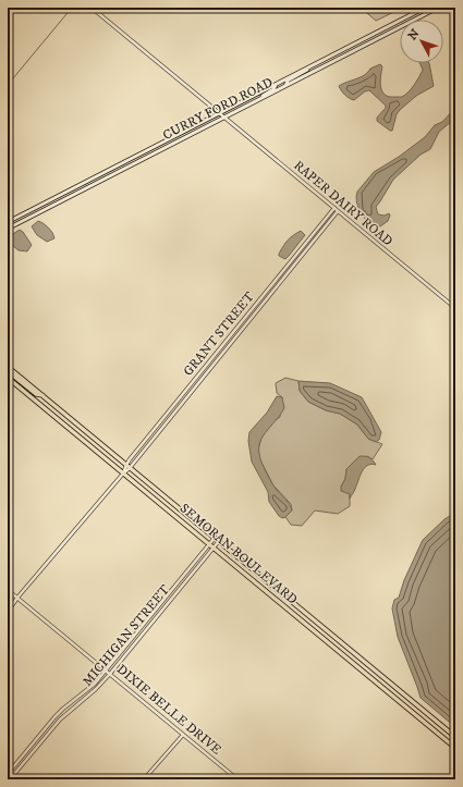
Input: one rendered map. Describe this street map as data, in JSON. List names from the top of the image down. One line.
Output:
{"streets":{"main road":["CURRY FORD ROAD","SEMORAN BOULEVARD"],"street":["RAPER DAIRY ROAD","GRANT STREET","MICHIGAN STREET","DIXIE BELLE DRIVE"]},"crossings":[["CURRY FORD ROAD","RAPER DAIRY ROAD"],["RAPER DAIRY ROAD","GRANT STREET"],["GRANT STREET","SEMORAN BOULEVARD"],["GRANT STREET","DIXIE BELLE DRIVE"],["SEMORAN BOULEVARD","MICHIGAN STREET"],["MICHIGAN STREET","DIXIE BELLE DRIVE"]],"north":"top left"}
